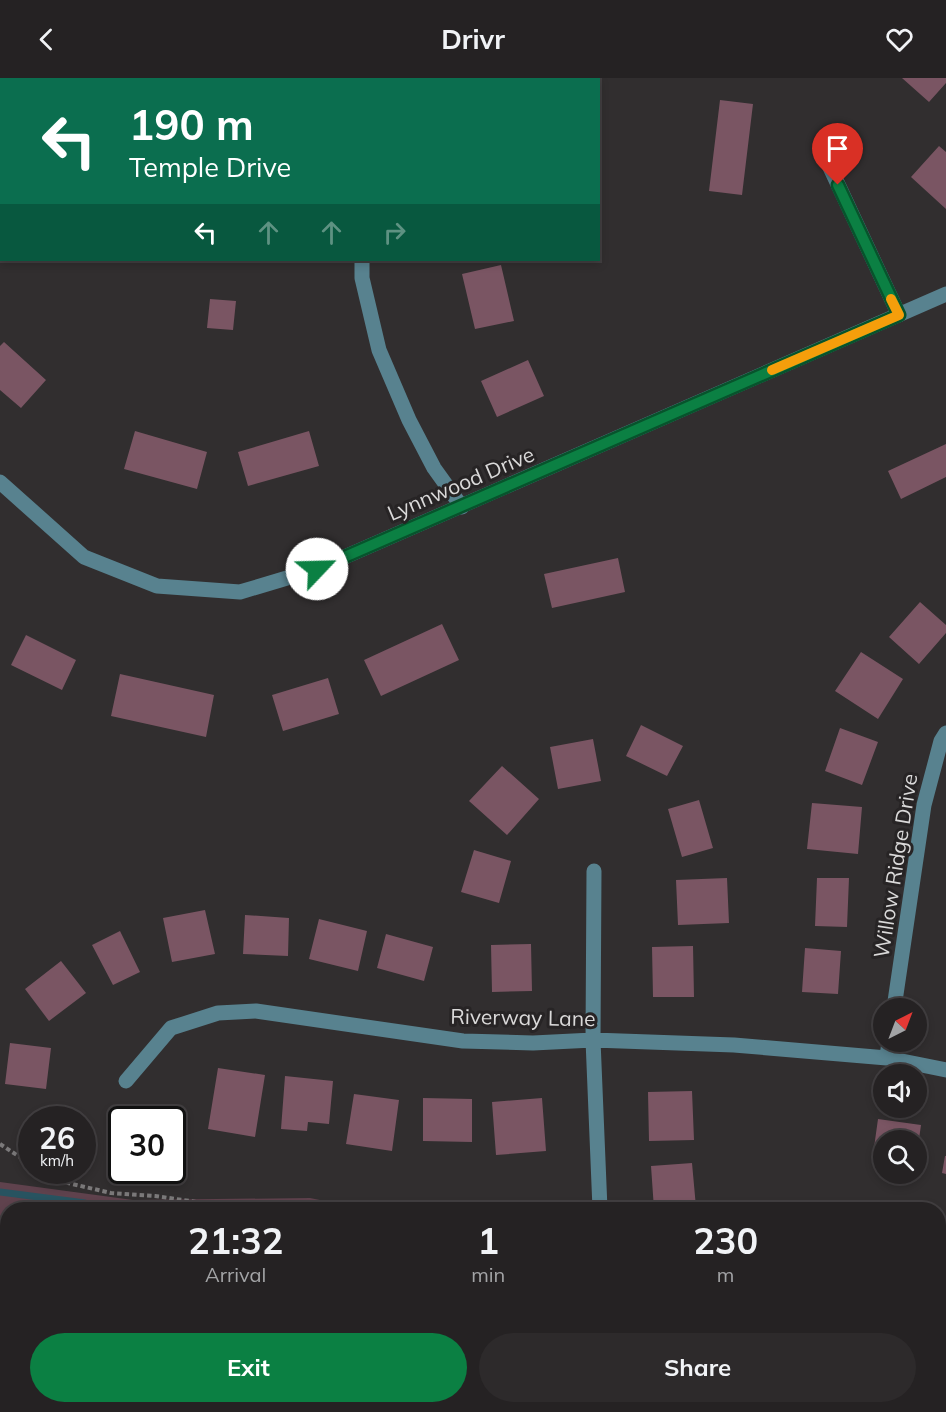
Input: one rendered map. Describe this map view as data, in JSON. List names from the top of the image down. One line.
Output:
{"streets":{"street":["Lynnwood Drive","Willow Ridge Drive","Riverway Lane"]},"north":"top right","page":{"header":"Drivr","turn":["190 m","Temple Drive"],"speed":"26 km/h","limit":"30","eta":["21:32","Arrival","1","min","230","m"],"buttons":["Exit","Share"]}}
